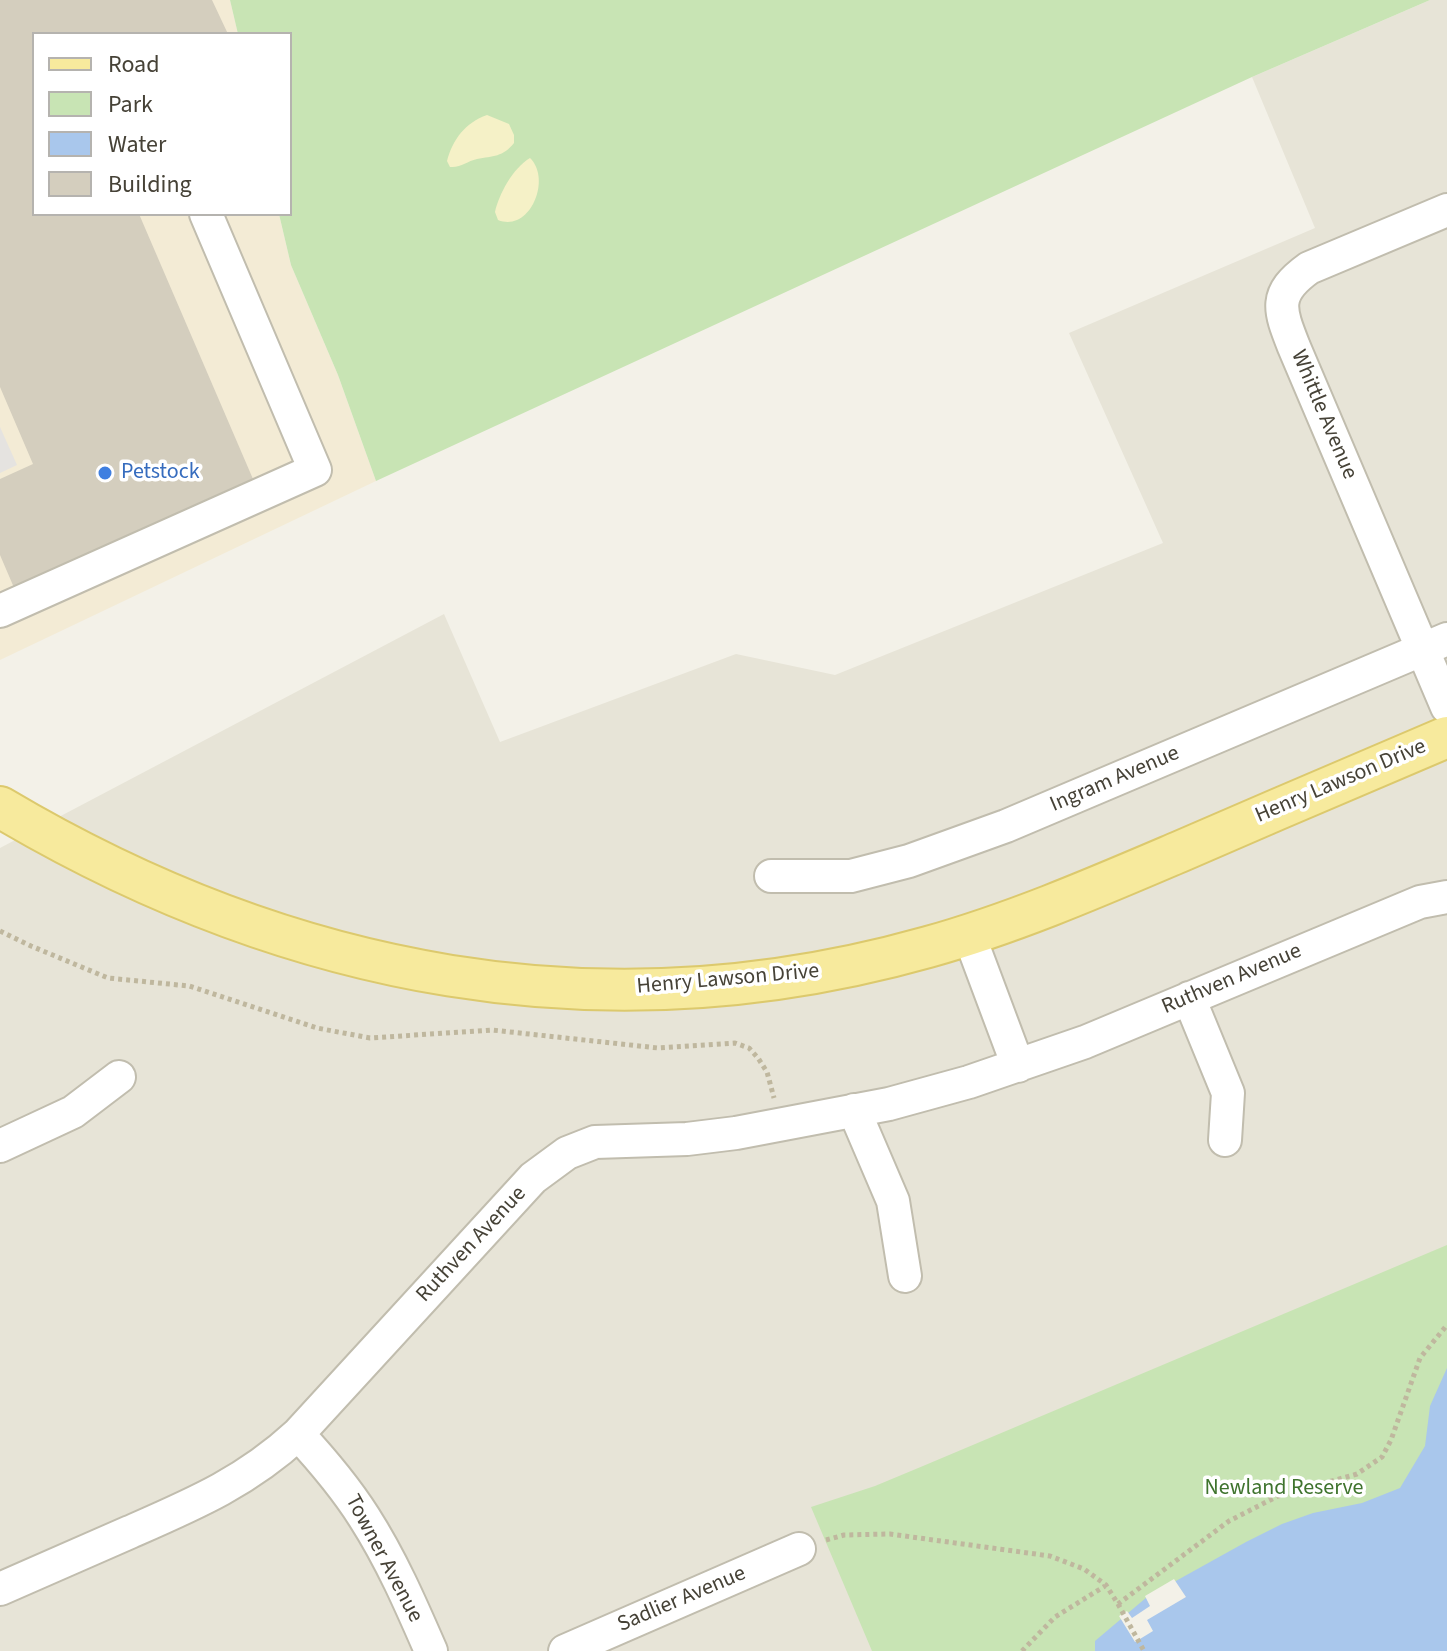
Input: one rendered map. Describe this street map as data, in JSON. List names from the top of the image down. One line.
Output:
{"streets":{"main road":["Henry Lawson Drive"],"street":["Whittle Avenue","Ingram Avenue","Ruthven Avenue","Towner Avenue","Sadlier Avenue"]},"crossings":[["Whittle Avenue","Ingram Avenue"],["Ruthven Avenue","Towner Avenue"]],"parks":["Newland Reserve"],"places":["Petstock"],"legend":["Road","Park","Water","Building"]}
